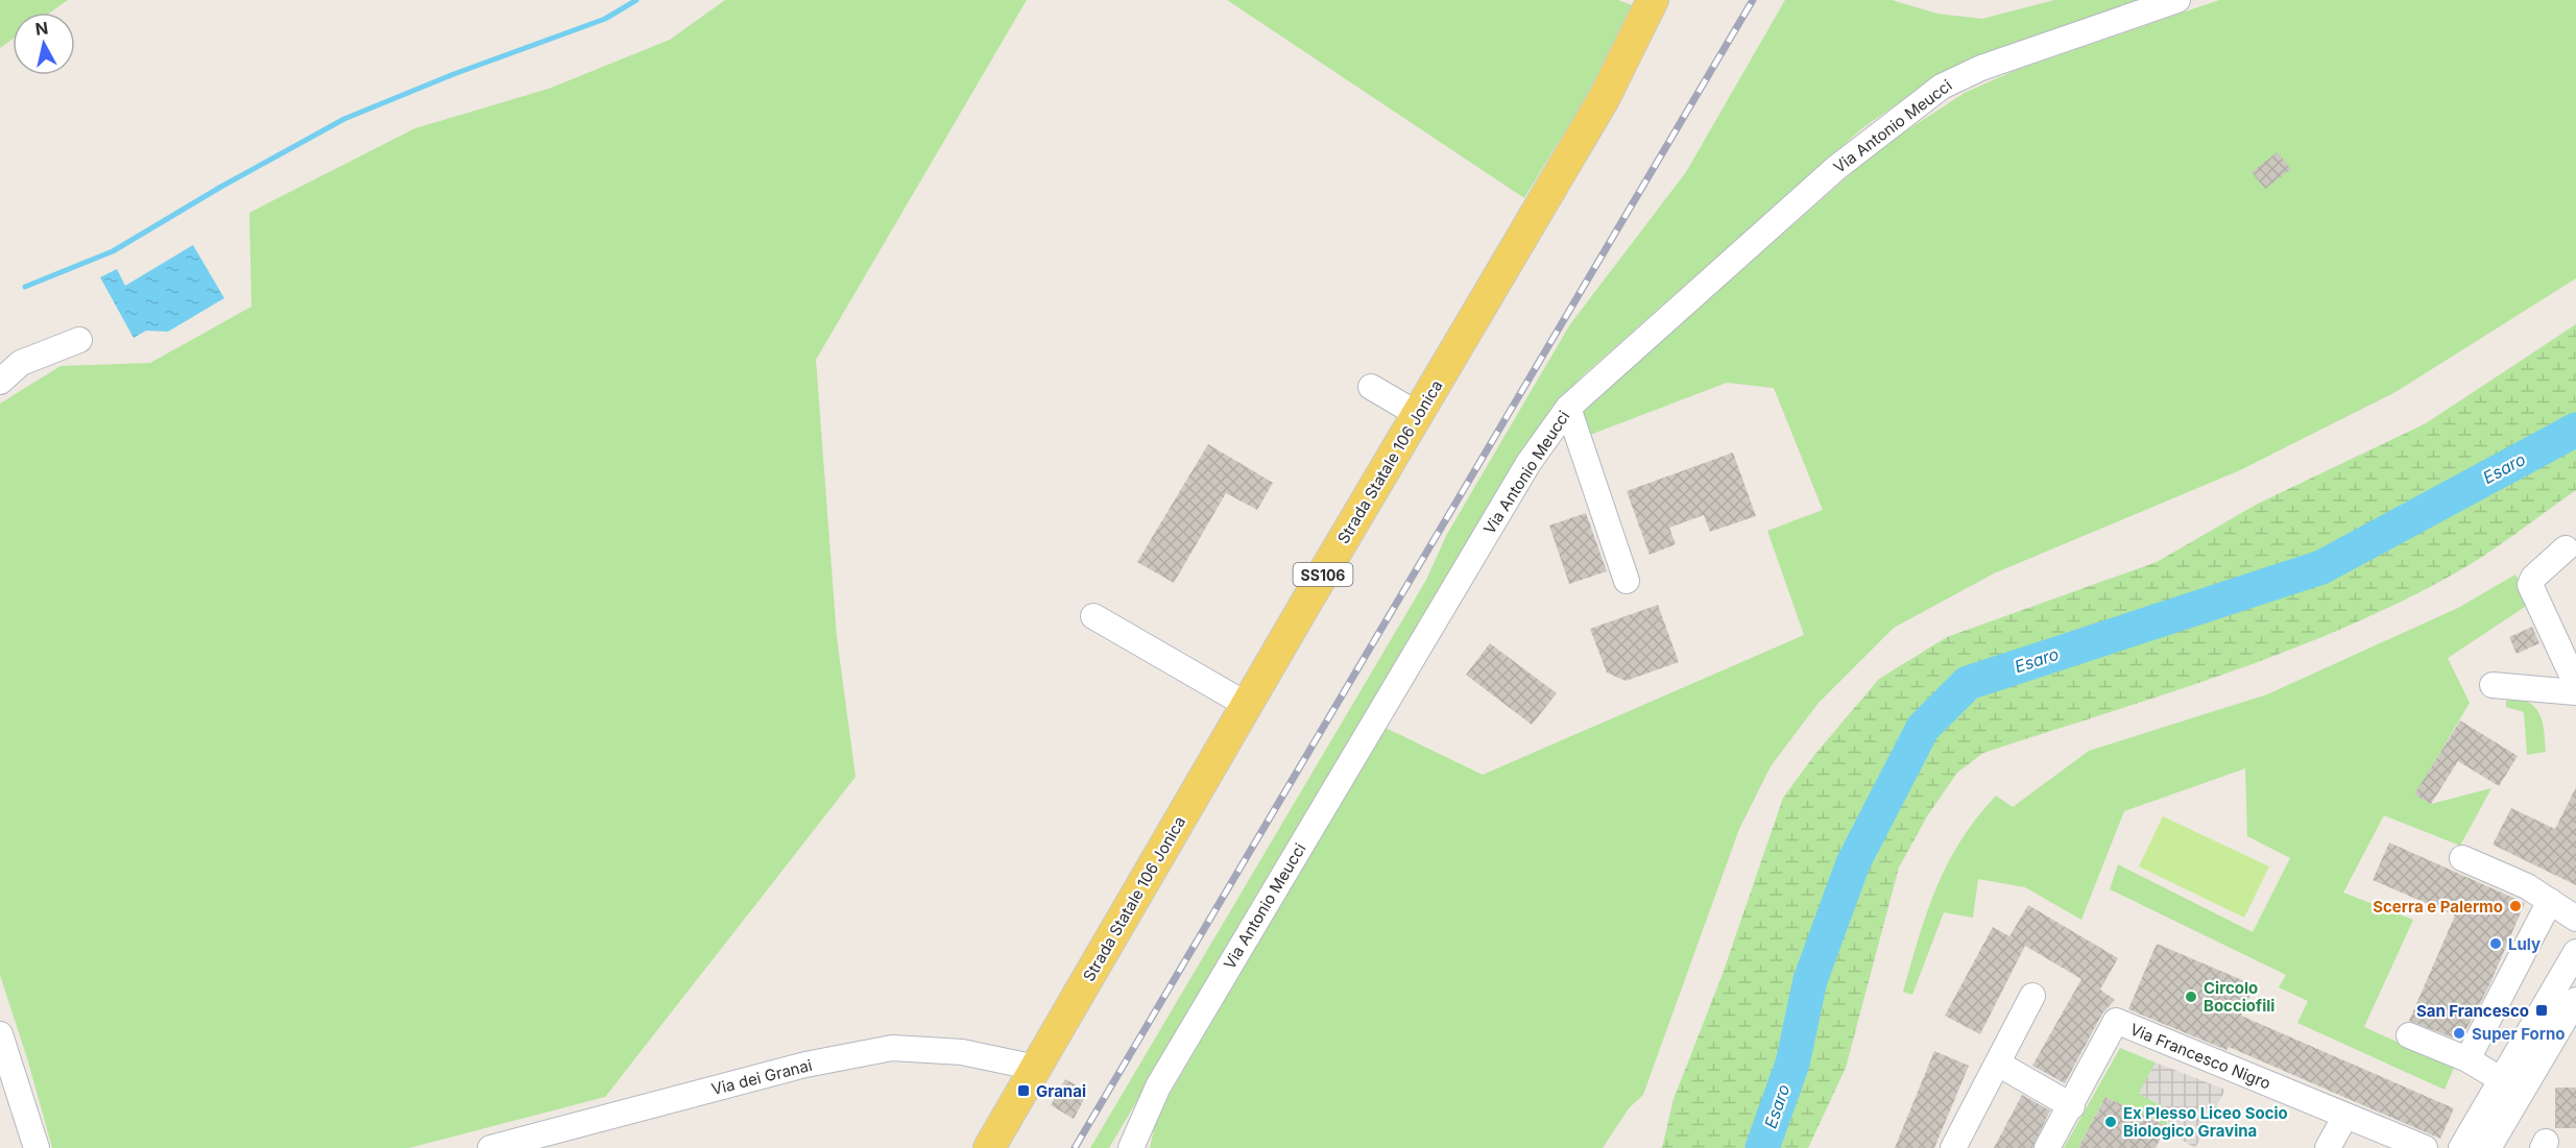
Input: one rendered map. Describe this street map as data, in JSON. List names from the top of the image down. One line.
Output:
{"streets":{"main road":["Strada Statale 106 Jonica","SS106"],"street":["Via Antonio Meucci","Via Francesco Nigro","Via dei Granai"]},"crossings":[["Strada Statale 106 Jonica","Via dei Granai"]],"water":["Esaro"],"places":{"other":["Scerra e Palermo","Luly","Circolo Bocciofili","Super Forno","Ex Plesso Liceo Socio Biologico Gravina"],"transit":["San Francesco","Granai"]},"north":"top"}
